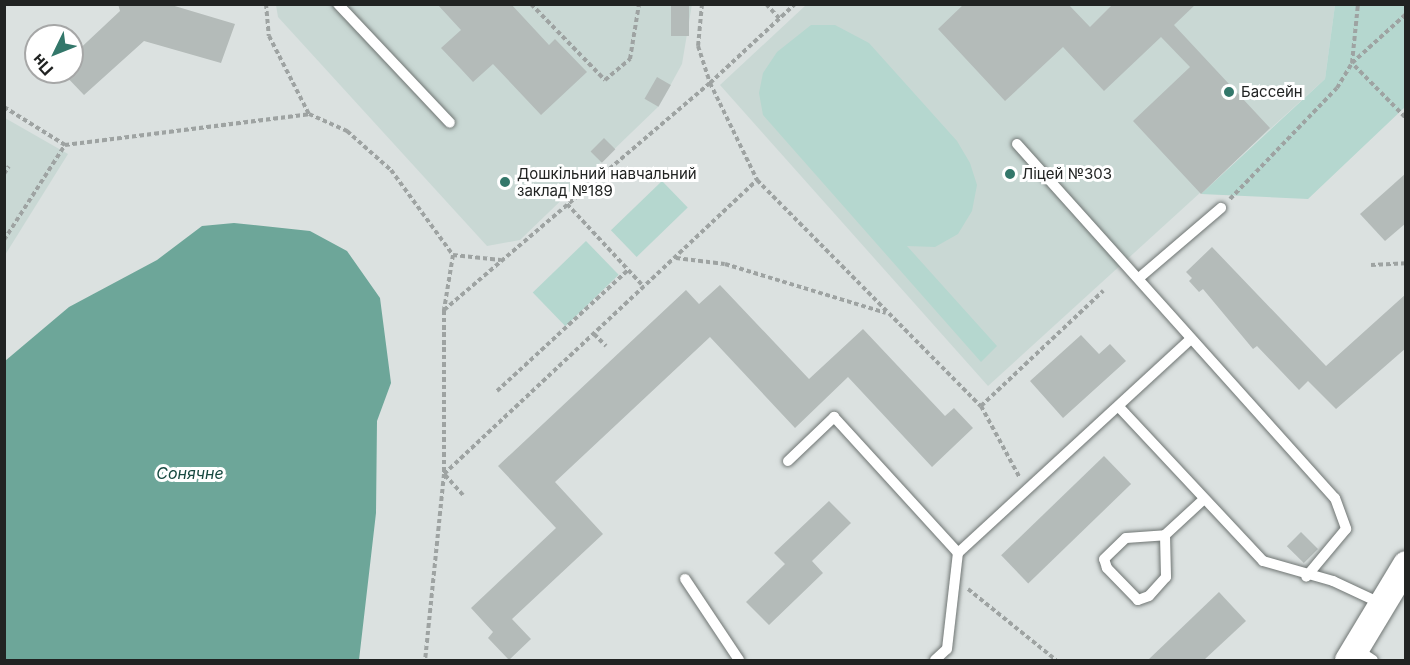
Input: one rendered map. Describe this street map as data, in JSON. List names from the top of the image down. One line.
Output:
{"water":["Сонячне"],"places":["Бассейн","Ліцей №303","Дошкільний навчальний заклад №189"],"north":"bottom left"}
